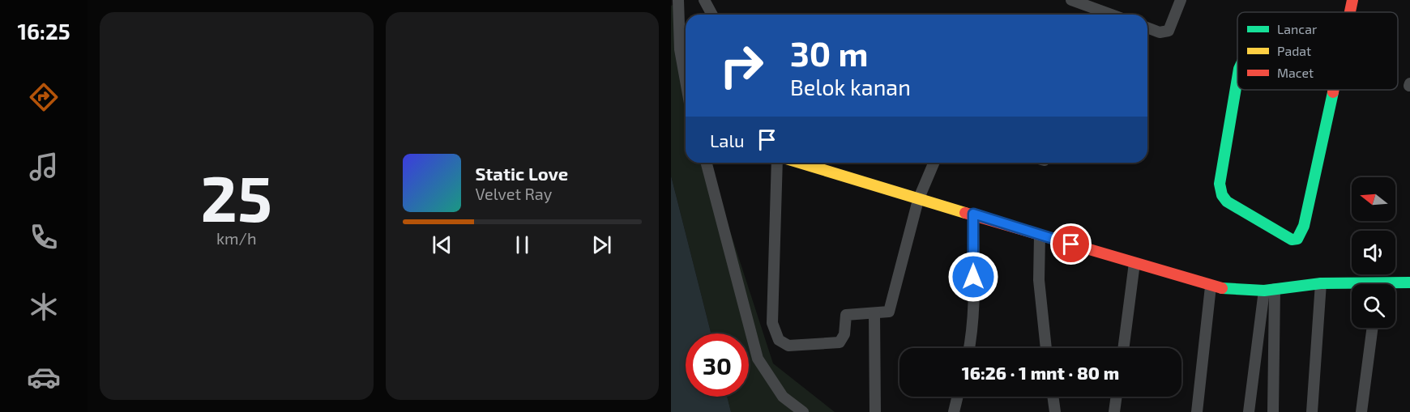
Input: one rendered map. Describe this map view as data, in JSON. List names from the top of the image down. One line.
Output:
{"legend":["Lancar","Padat","Macet"],"north":"left","page":{"tabs":"16:25","tile":["25","km/h"],"turn":["30 m","Belok kanan"],"then":"Lalu","song":["Static Love","Velvet Ray"],"limit":"30","trip":"16:26 · 1 mnt · 80 m"}}
